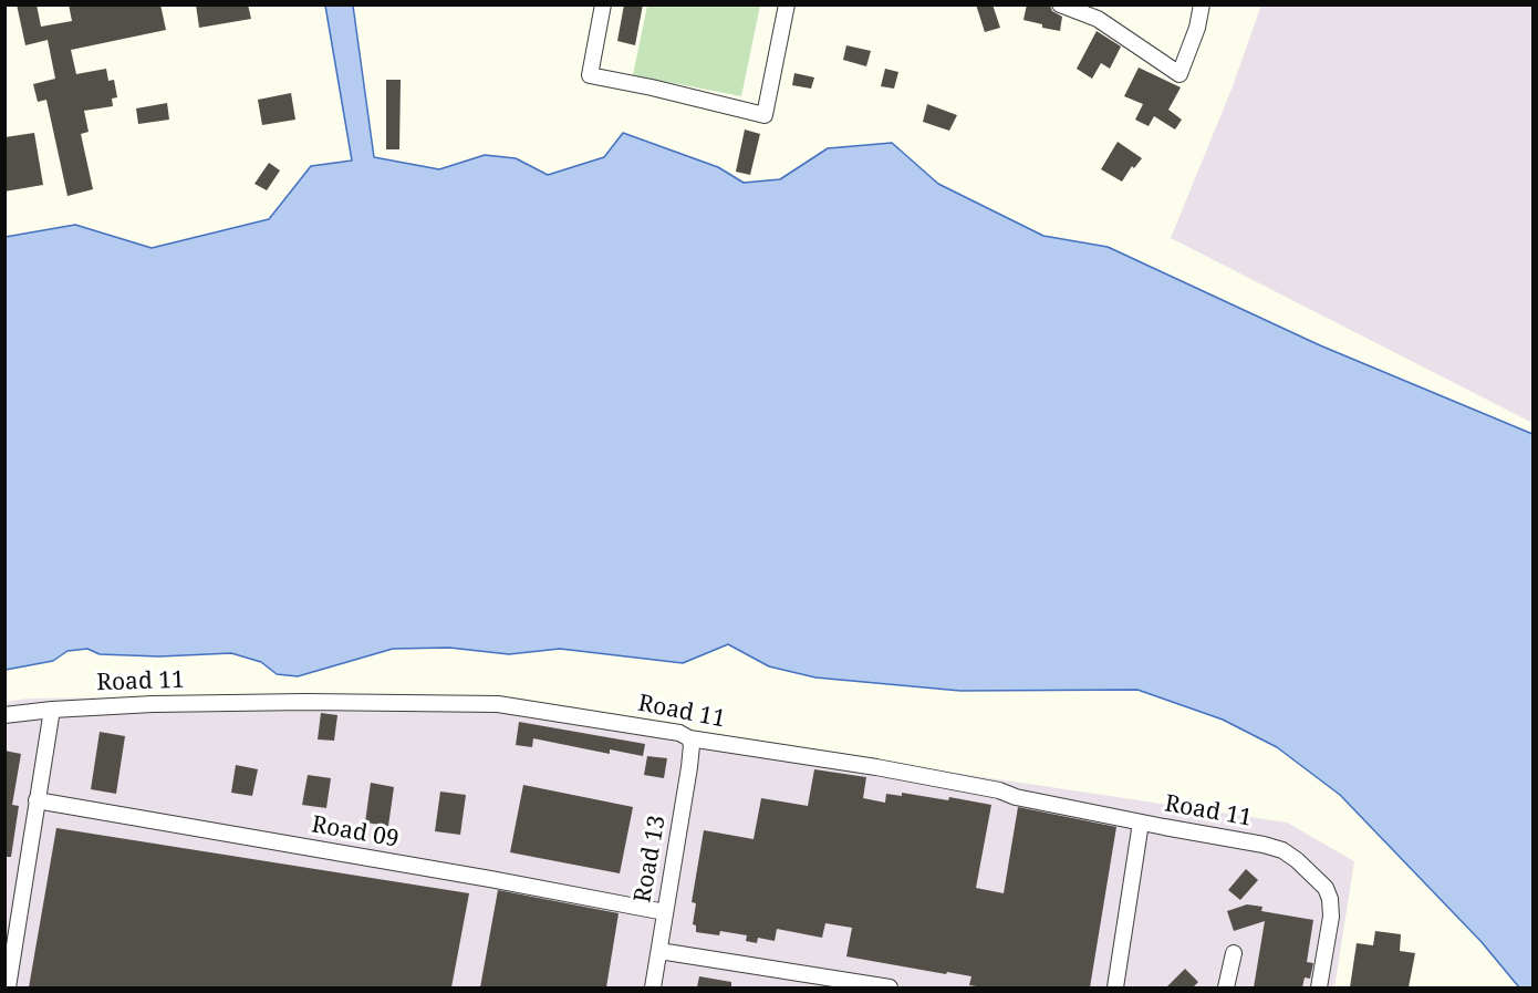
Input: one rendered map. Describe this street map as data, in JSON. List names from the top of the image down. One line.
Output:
{"streets":{"street":["Road 11","Road 09","Road 13"]},"crossings":[["Road 11","Road 13"],["Road 09","Road 13"]]}
